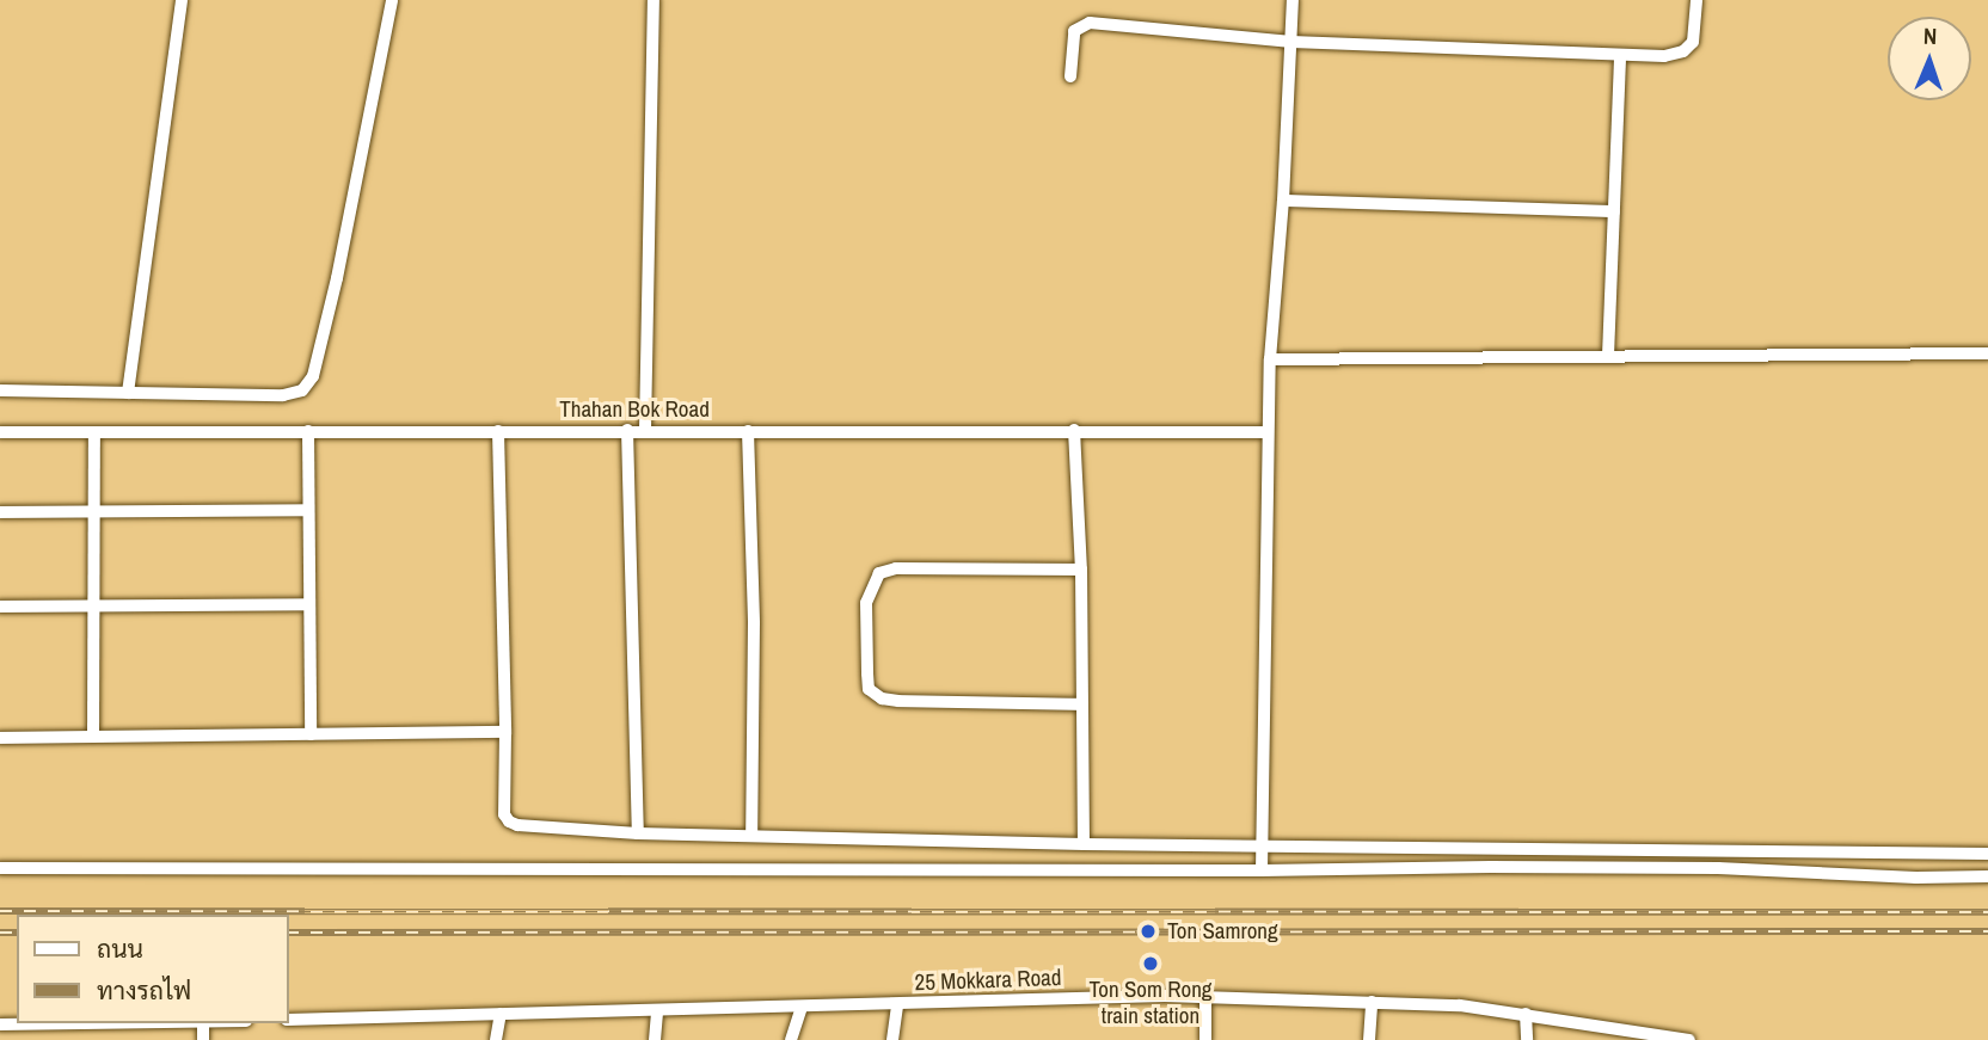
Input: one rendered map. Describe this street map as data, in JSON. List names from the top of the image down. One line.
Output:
{"streets":{"street":["Thahan Bok Road","25 Mokkara Road"]},"places":["Ton Samrong","Ton Som Rong train station"],"legend":["ถนน","ทางรถไฟ"],"north":"top"}
